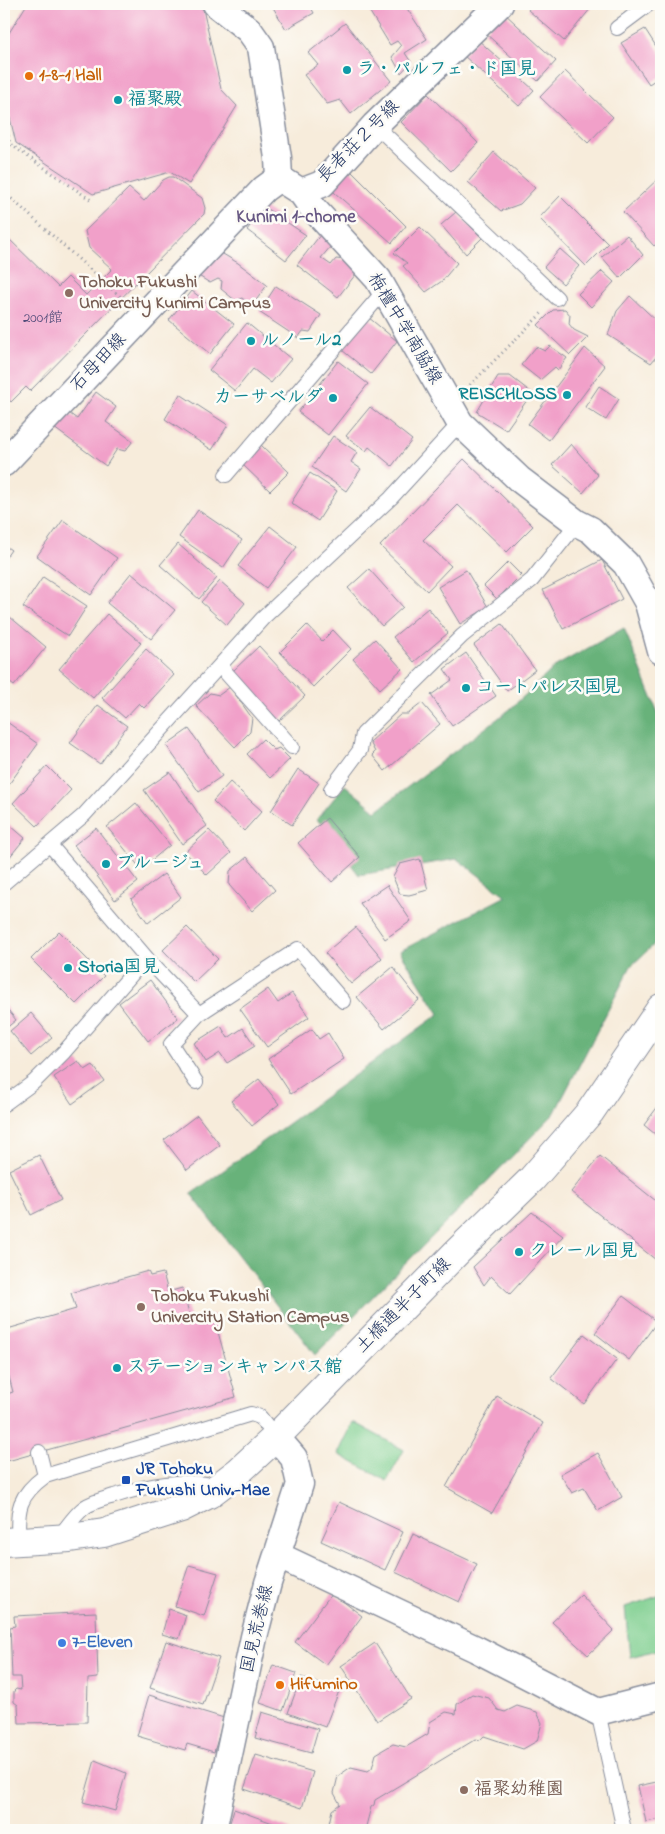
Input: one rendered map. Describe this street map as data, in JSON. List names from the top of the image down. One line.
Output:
{"streets":{"street":["長者荘２号線","栴檀中学南脇線","石母田線","土橋通半子町線","国見荒巻線"]},"crossings":[["長者荘２号線","栴檀中学南脇線"],["栴檀中学南脇線","石母田線"],["土橋通半子町線","国見荒巻線"]],"districts":["Kunimi 1-chome"],"places":{"other":["ラ・パルフェ・ド国見","1-8-1 Hall","福聚殿","Tohoku Fukushi Univercity Kunimi Campus","ルノール2","REISCHLOSS","カーサベルダ","コートパレス国見","ブルージュ","Storia国見","クレール国見","Tohoku Fukushi Univercity Station Campus","ステーションキャンパス館","7-Eleven","Hifumino","福聚幼稚園"],"transit":["JR Tohoku Fukushi Univ.-Mae"]},"house_numbers":["2001館"]}
